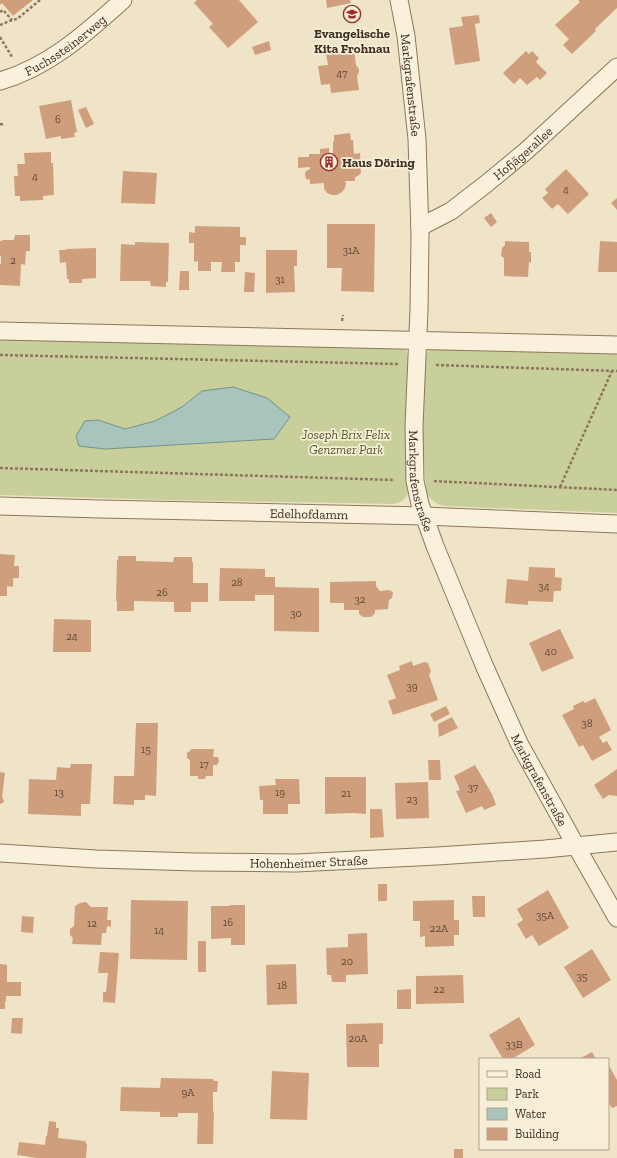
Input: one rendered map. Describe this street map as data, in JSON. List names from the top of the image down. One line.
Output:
{"streets":{"street":["Fuchssteinerweg","Markgrafenstraße","Hofjägerallee","Edelhofdamm","Hohenheimer Straße"]},"crossings":[["Markgrafenstraße","Hofjägerallee"],["Markgrafenstraße","Edelhofdamm"],["Markgrafenstraße","Hohenheimer Straße"]],"parks":["Joseph Brix Felix Genzmer Park"],"places":{"school or university":["Evangelische Kita Frohnau"],"building":["Haus Döring"]},"house_numbers":["47","6","4","4","31A","2","31","28","34","26","32","30","24","40","39","38","15","17","37","13","19","21","23","35A","16","12","22A","14","20","35","18","22","20A","33B","9A"],"legend":["Road","Park","Water","Building"]}
